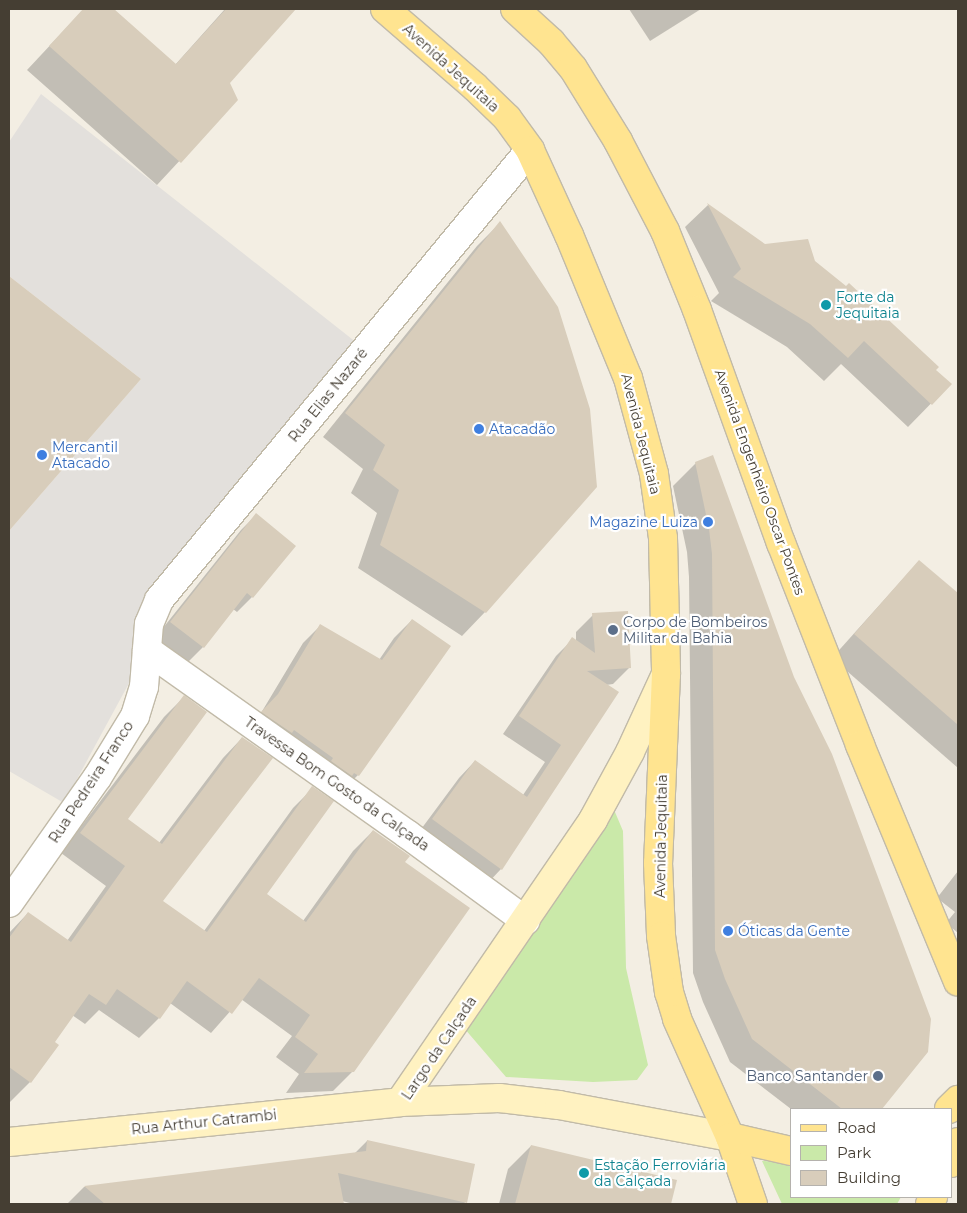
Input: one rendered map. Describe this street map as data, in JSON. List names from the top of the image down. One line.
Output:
{"streets":{"main road":["Avenida Jequitaia","Avenida Engenheiro Oscar Pontes","Largo da Calçada","Rua Arthur Catrambi"],"street":["Rua Elias Nazaré","Rua Pedreira Franco","Travessa Bom Gosto da Calçada"]},"crossings":[["Avenida Jequitaia","Rua Elias Nazaré"],["Avenida Jequitaia","Largo da Calçada"],["Rua Elias Nazaré","Rua Pedreira Franco"],["Rua Elias Nazaré","Travessa Bom Gosto da Calçada"],["Rua Pedreira Franco","Travessa Bom Gosto da Calçada"],["Travessa Bom Gosto da Calçada","Largo da Calçada"],["Largo da Calçada","Rua Arthur Catrambi"]],"places":["Forte da Jequitaia","Atacadão","Mercantil Atacado","Magazine Luiza","Corpo de Bombeiros Militar da Bahia","Óticas da Gente","Banco Santander","Estação Ferroviária da Calçada"],"legend":["Road","Park","Building"]}
